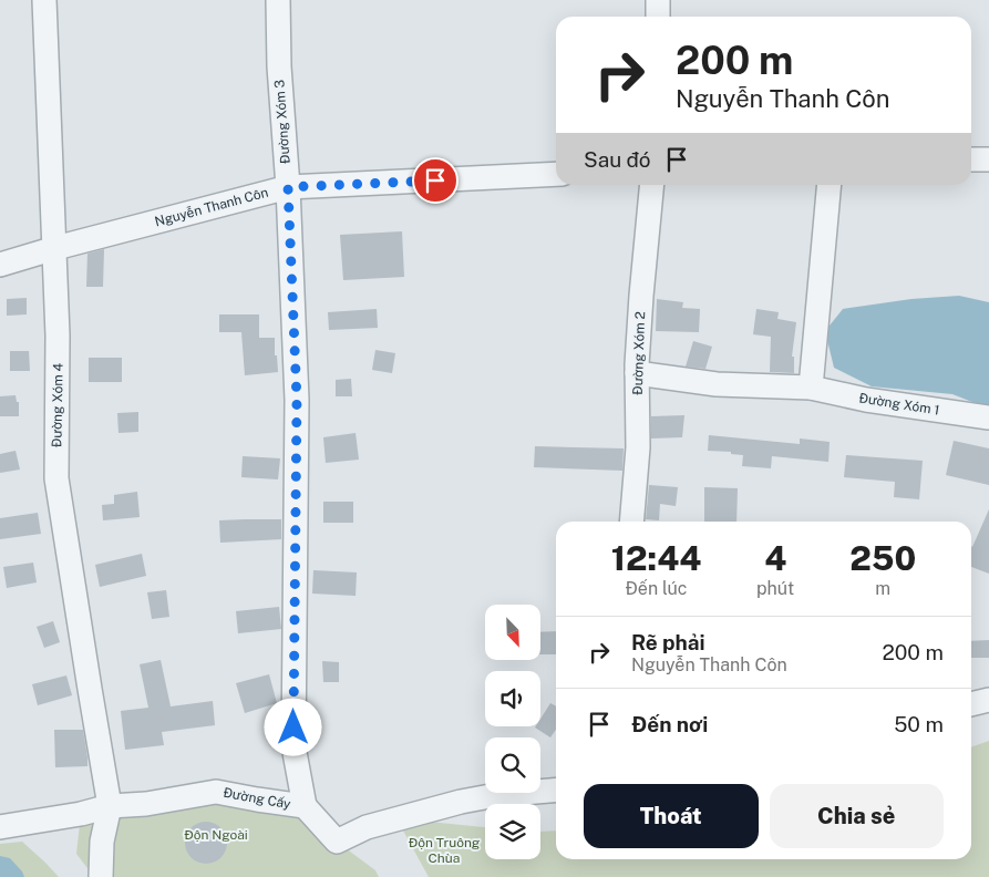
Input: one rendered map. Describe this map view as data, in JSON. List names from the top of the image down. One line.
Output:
{"streets":{"street":["Đường Xóm 3","Nguyễn Thanh Côn","Đường Xóm 2","Đường Xóm 1","Đường Xóm 4","Đường Cấy"]},"crossings":[["Đường Xóm 3","Nguyễn Thanh Côn"],["Đường Xóm 3","Đường Cấy"],["Nguyễn Thanh Côn","Đường Xóm 4"],["Đường Xóm 2","Đường Xóm 1"],["Đường Xóm 4","Đường Cấy"]],"parks":["Độn Ngoài","Độn Truông Chùa"],"north":"bottom right","page":{"turn":["200 m","Nguyễn Thanh Côn"],"then":"Sau đó","eta":["12:44","Đến lúc","4","phút","250","m"],"list":[{"name":"Rẽ phải","note":"Nguyễn Thanh Côn","value":"200 m"},{"name":"Đến nơi","value":"50 m"}],"buttons":["Thoát","Chia sẻ"]}}
